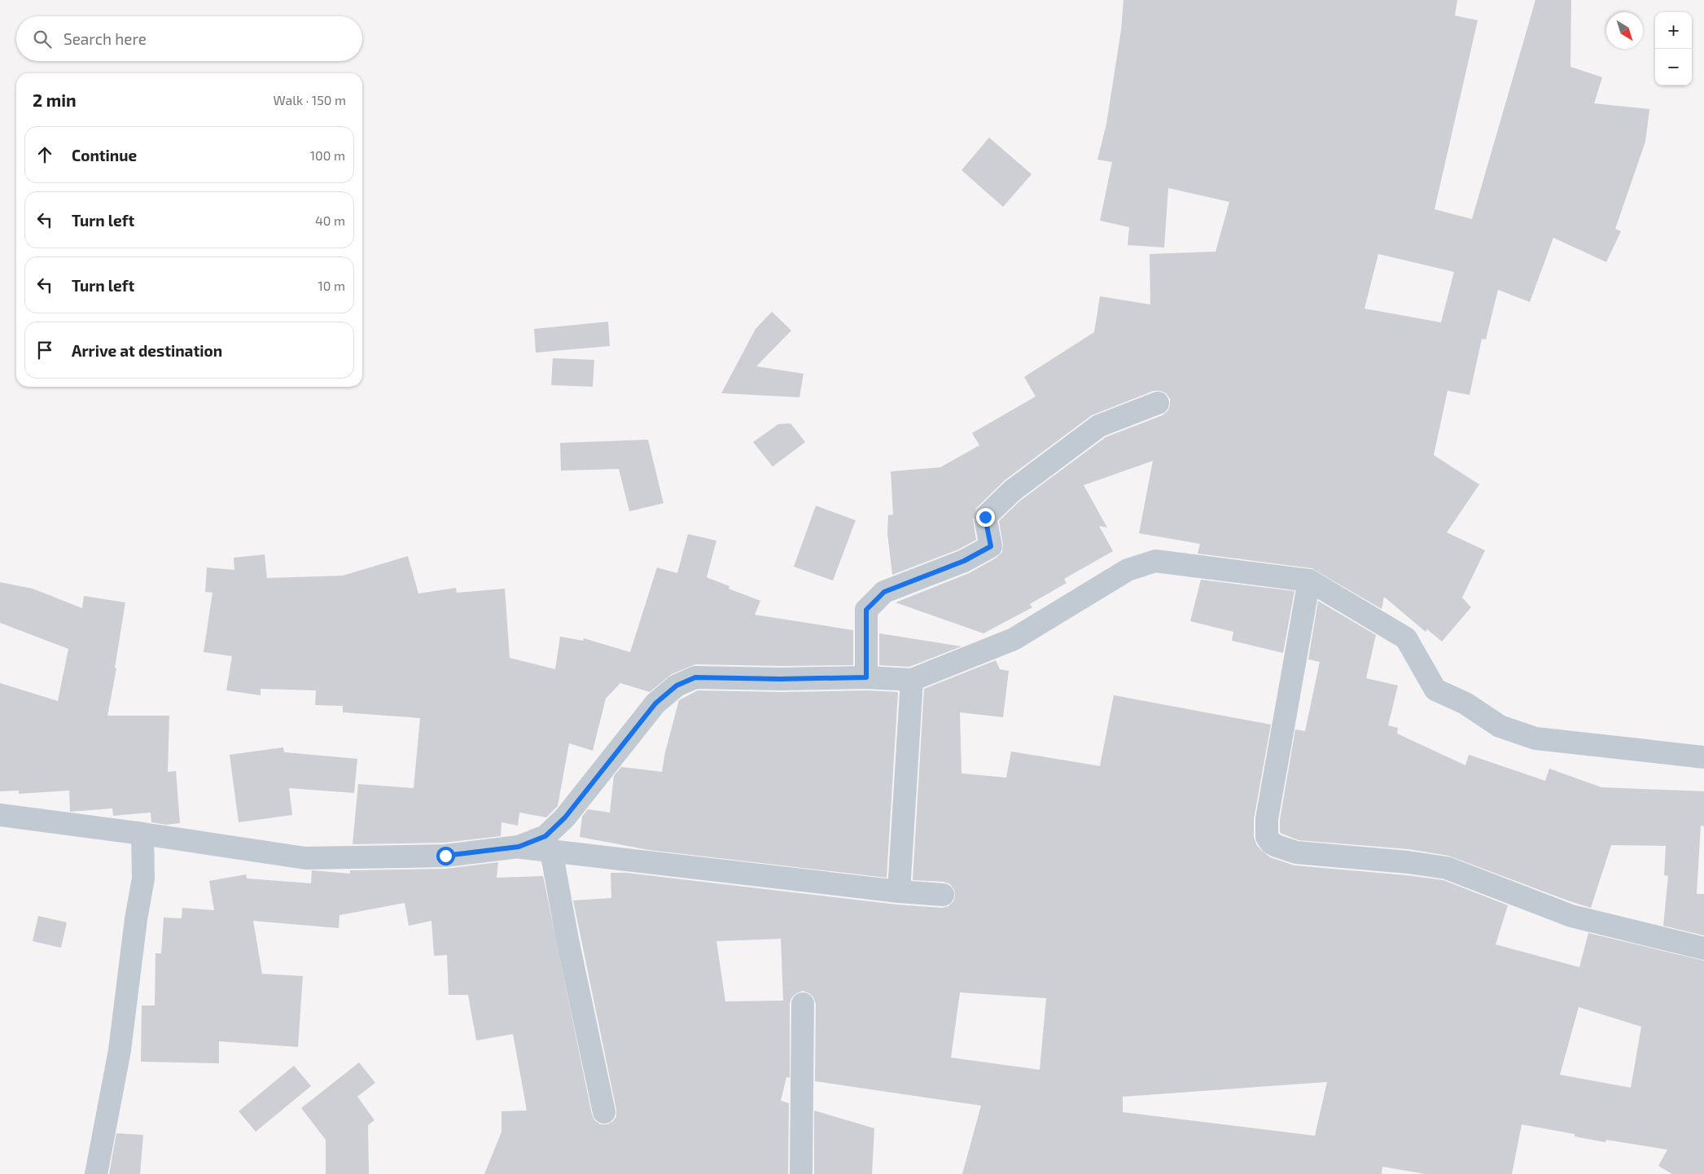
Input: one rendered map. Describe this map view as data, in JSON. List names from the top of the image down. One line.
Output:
{"north":"bottom right","page":{"map_buttons":["+","−"],"search":"Search here","heading":["2 min","Walk · 150 m"],"list":[["Continue","100 m"],["Turn left","40 m"],["Turn left","10 m"],"Arrive at destination"]}}
